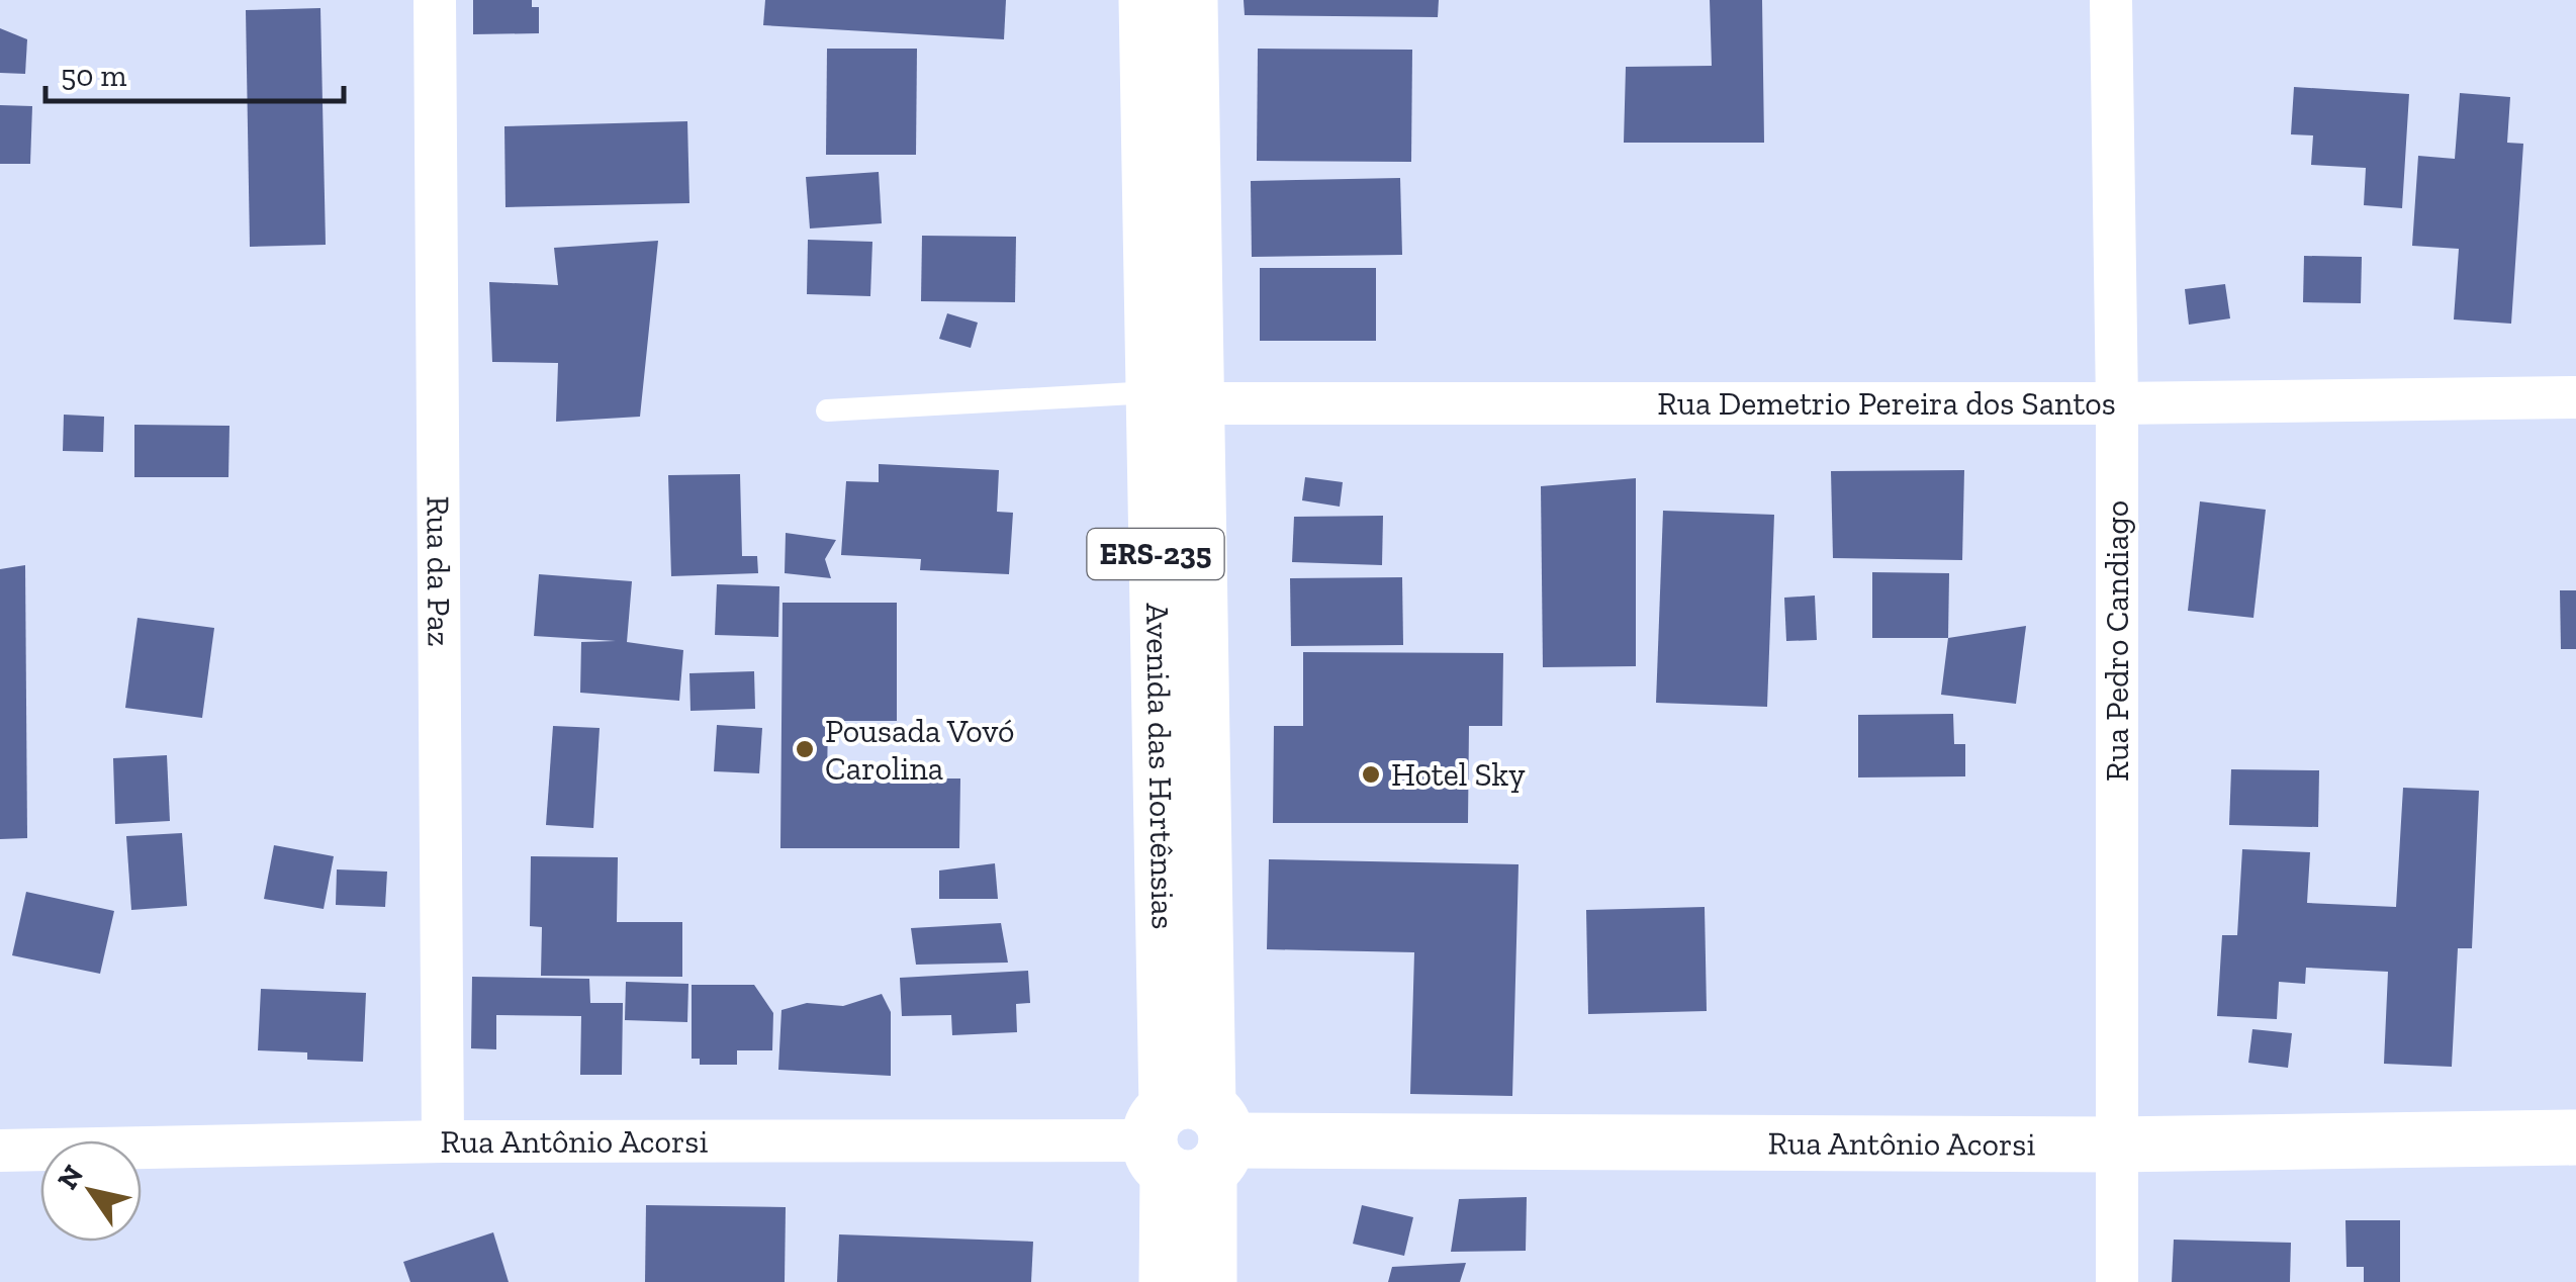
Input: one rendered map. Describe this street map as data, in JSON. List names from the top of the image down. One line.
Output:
{"streets":{"main road":["ERS-235","Avenida das Hortênsias","Rua Antônio Acorsi"],"street":["Rua Demetrio Pereira dos Santos","Rua da Paz","Rua Pedro Candiago"]},"crossings":[["Rua Demetrio Pereira dos Santos","Rua Pedro Candiago"],["Rua Demetrio Pereira dos Santos","Avenida das Hortênsias"],["Rua da Paz","Rua Antônio Acorsi"],["Rua Pedro Candiago","Rua Antônio Acorsi"],["Avenida das Hortênsias","Rua Antônio Acorsi"]],"places":["Pousada Vovó Carolina","Hotel Sky"],"scale_bar":"50 m","north":"top left"}
